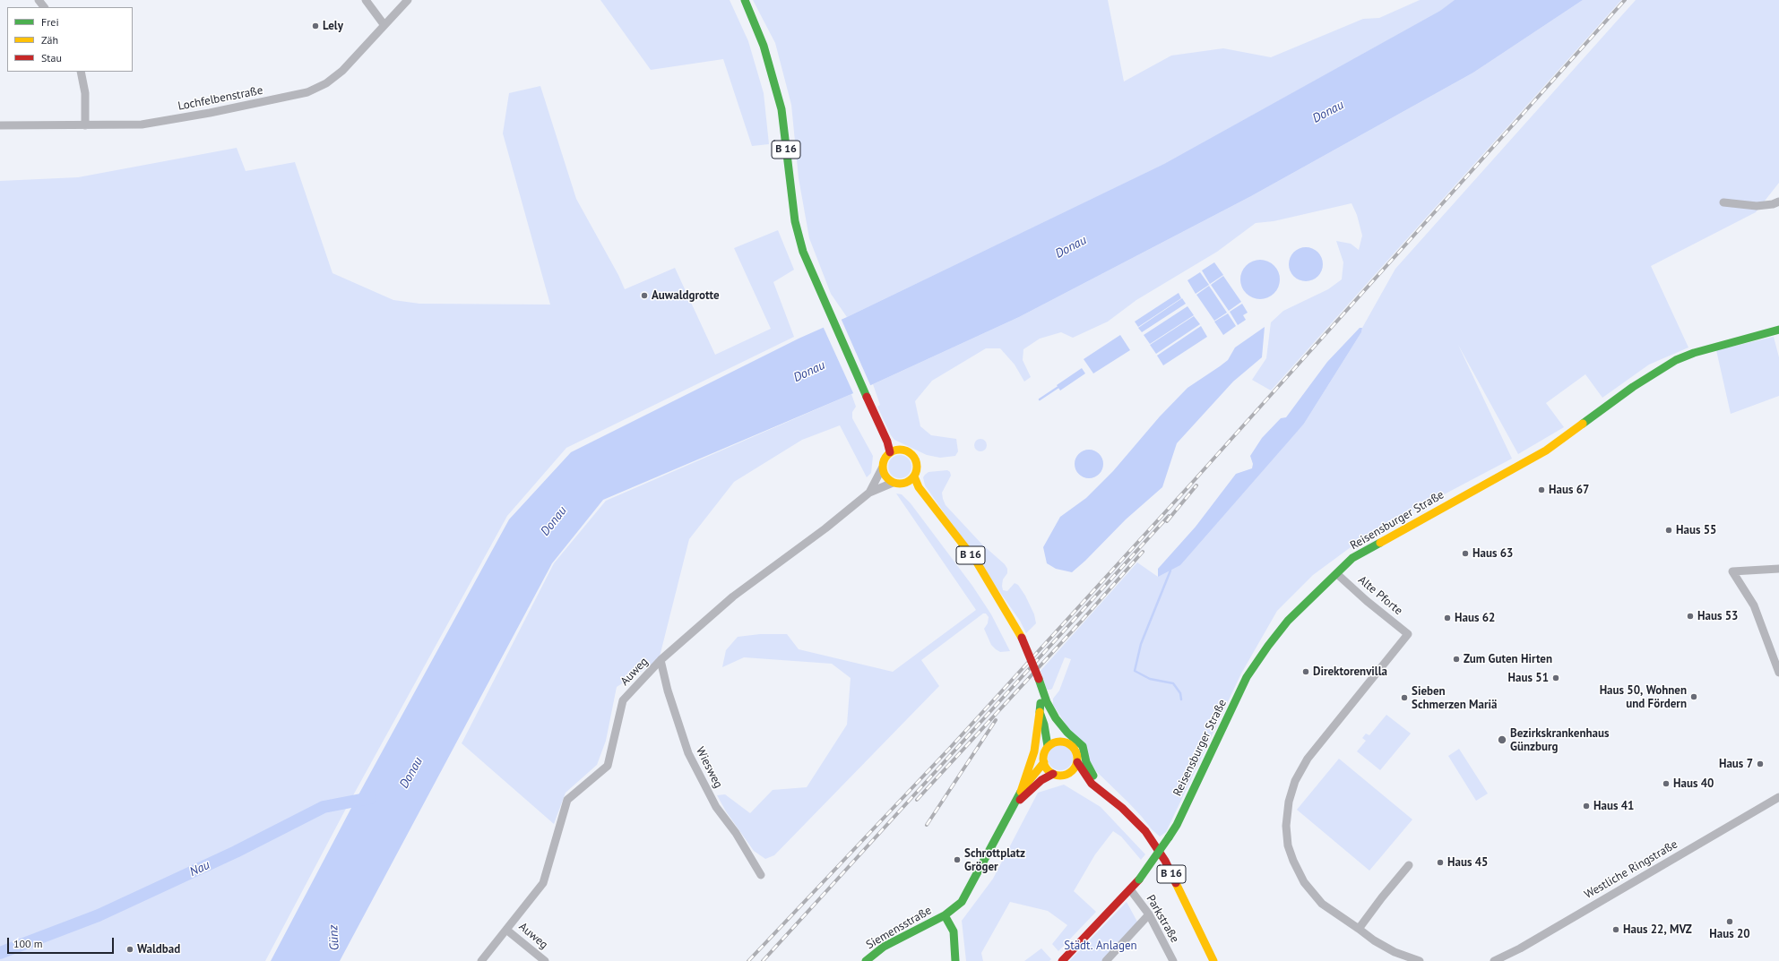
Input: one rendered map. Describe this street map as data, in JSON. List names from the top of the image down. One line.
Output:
{"streets":{"main road":["B 16","Reisensburger Straße","Siemensstraße"],"street":["Lochfelbenstraße","Alte Pforte","Auweg","Wiesweg","Westliche Ringstraße","Parkstraße"]},"crossings":[["B 16","Auweg"],["Reisensburger Straße","Alte Pforte"],["Reisensburger Straße","Parkstraße"],["Auweg","Wiesweg"]],"water":["Donau","Nau","Günz"],"parks":["Städt. Anlagen"],"places":["Lely","Auwaldgrotte","Haus 67","Haus 55","Haus 63","Haus 53","Haus 62","Zum Guten Hirten","Direktorenvilla","Haus 51","Haus 50, Wohnen und Fördern","Sieben Schmerzen Mariä","Bezirkskrankenhaus Günzburg","Haus 7","Haus 40","Haus 41","Schrottplatz Gröger","Haus 45","Haus 20","Haus 22, MVZ","Waldbad"],"legend":["Frei","Zäh","Stau"],"scale_bar":"100 m"}
